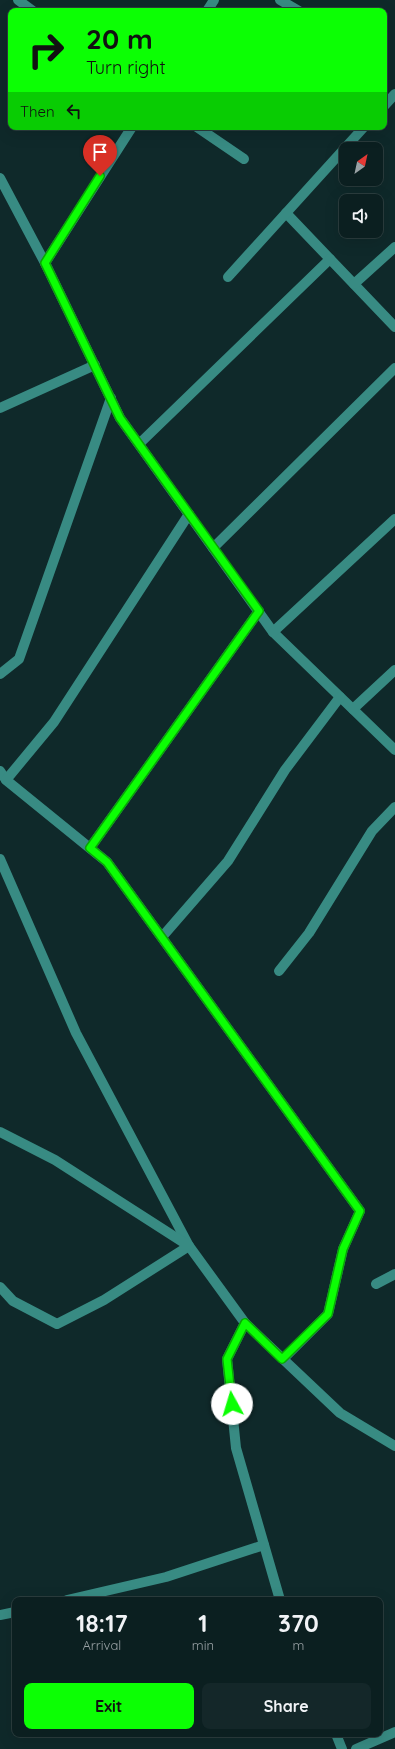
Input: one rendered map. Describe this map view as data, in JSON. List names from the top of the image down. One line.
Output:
{"north":"top right","page":{"turn":["20 m","Turn right"],"then":"Then","eta":["18:17","Arrival","1","min","370","m"],"buttons":["Exit","Share"]}}
